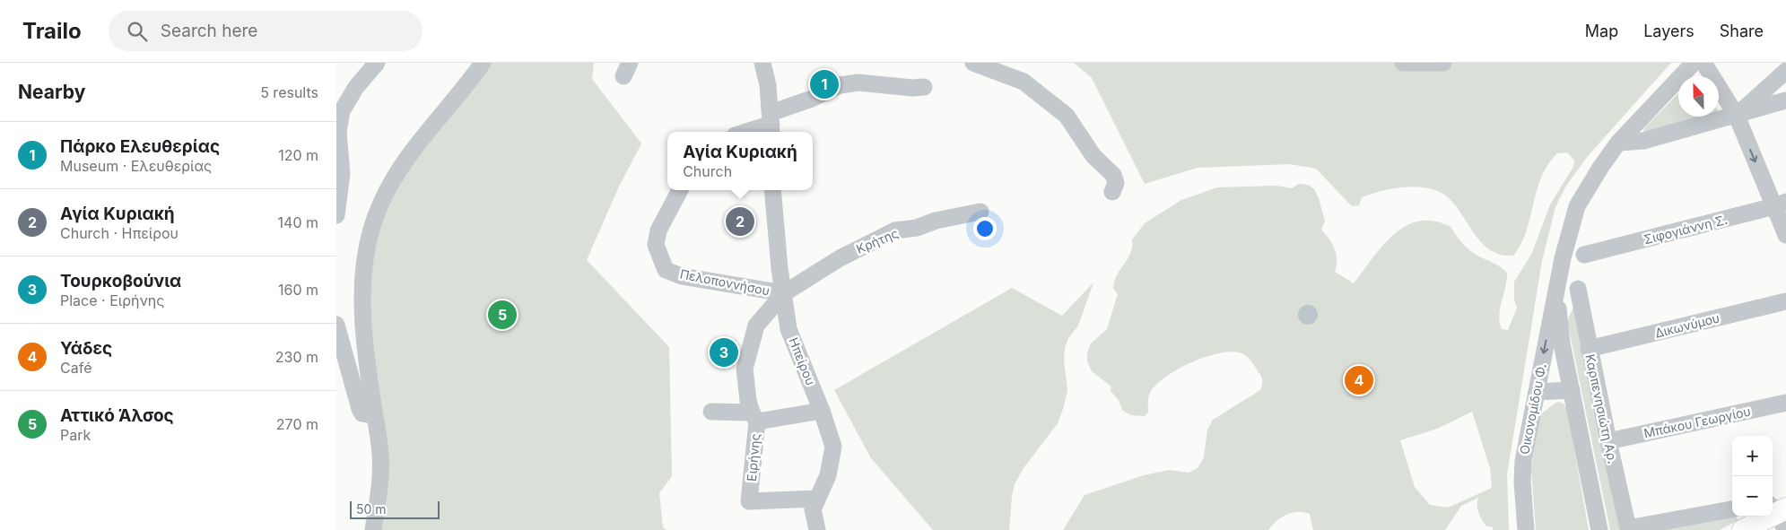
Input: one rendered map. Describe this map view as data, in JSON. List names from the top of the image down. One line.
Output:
{"streets":{"street":["Σιφογιάννη Σ.","Κρήτης","Πελοποννήσου","Δικωνύμου","Ηπείρου","Οικονομίδου Φ.","Καρπενησιώτη Αρ.","Μπάκου Γεωργίου","Ειρήνης"]},"crossings":[["Κρήτης","Πελοποννήσου"],["Κρήτης","Ηπείρου"],["Κρήτης","Ειρήνης"],["Πελοποννήσου","Ηπείρου"],["Πελοποννήσου","Ειρήνης"],["Δικωνύμου","Καρπενησιώτη Αρ."],["Ηπείρου","Ειρήνης"],["Οικονομίδου Φ.","Καρπενησιώτη Αρ."],["Καρπενησιώτη Αρ.","Μπάκου Γεωργίου"]],"scale_bar":"50 m","north":"top","page":{"header":"Trailo","search":"Search here","nav":["Map","Layers","Share"],"heading":["Nearby","5 results"],"pins":["1","2","5","3","4"],"list":[{"mark":"1","name":"Πάρκο Ελευθερίας","note":"Museum · Ελευθερίας","value":"120 m"},{"mark":"2","name":"Αγία Κυριακή","note":"Church · Ηπείρου","value":"140 m"},{"mark":"3","name":"Τουρκοβούνια","note":"Place · Ειρήνης","value":"160 m"},{"mark":"4","name":"Υάδες","note":"Café","value":"230 m"},{"mark":"5","name":"Αττικό Άλσος","note":"Park","value":"270 m"}],"popup":["Αγία Κυριακή","Church"],"map_buttons":["+","−"],"scale":"50 m"}}
